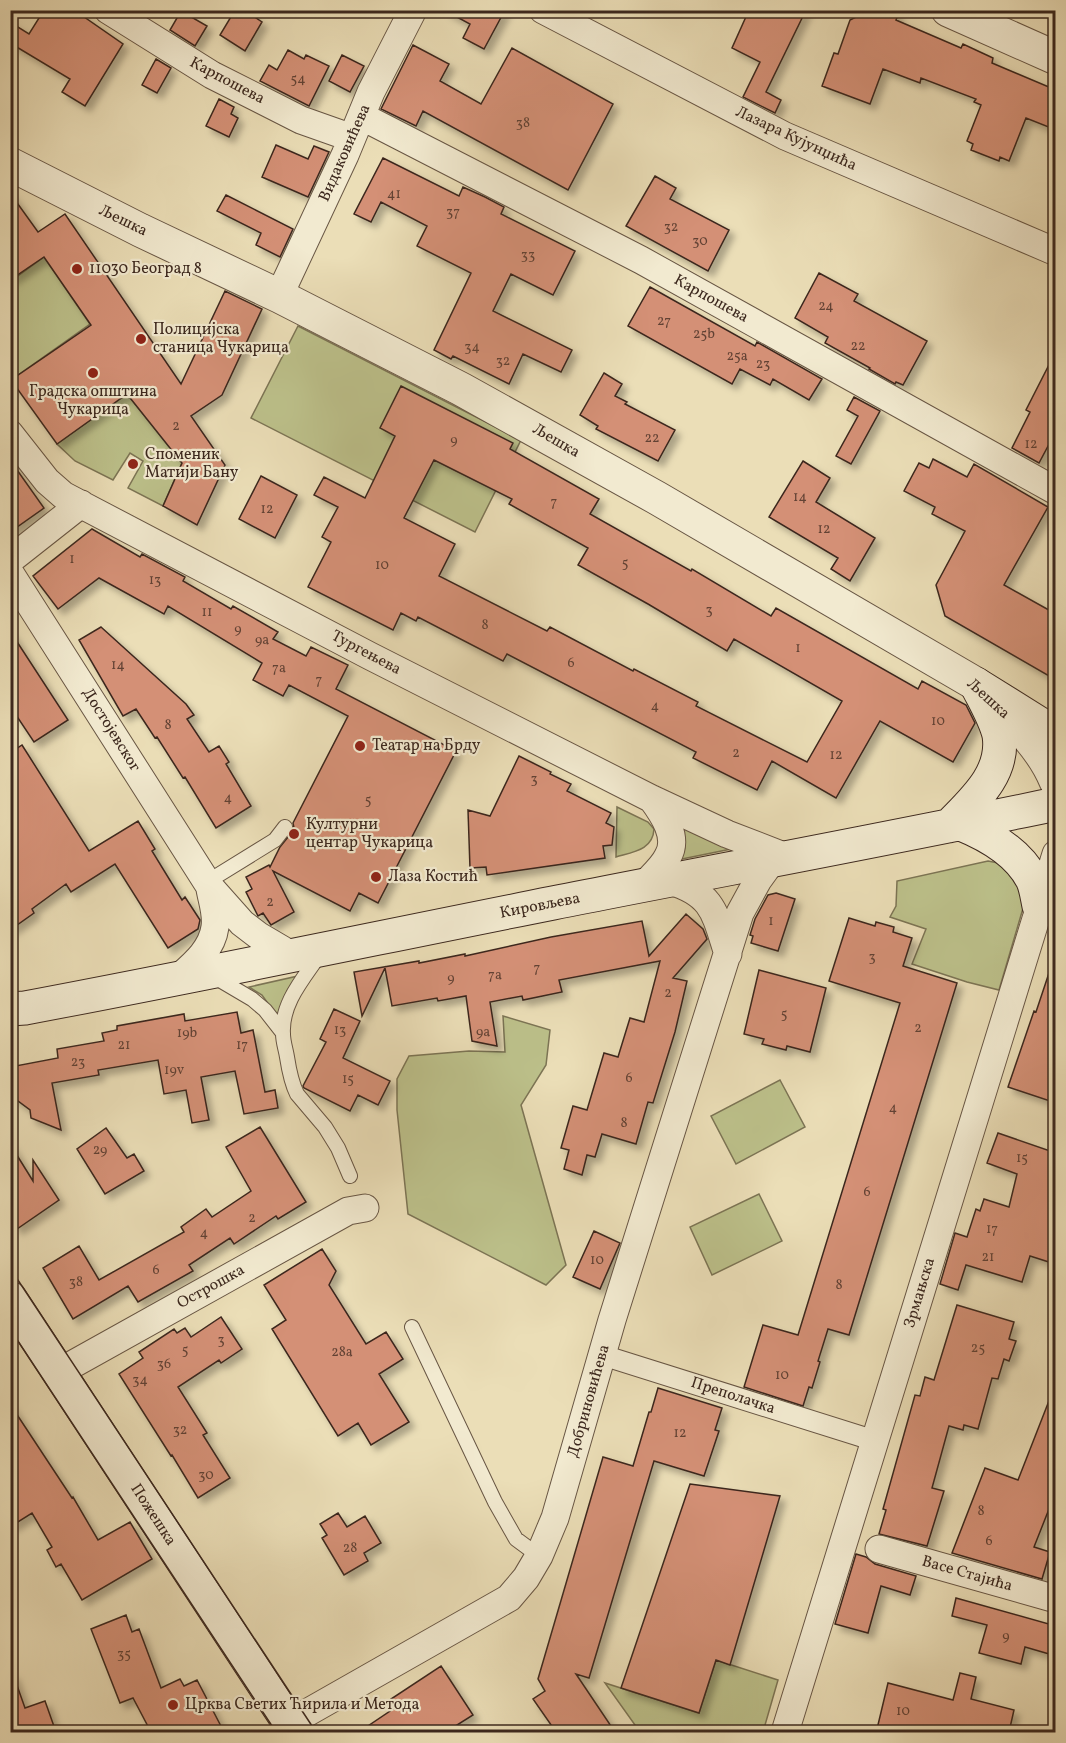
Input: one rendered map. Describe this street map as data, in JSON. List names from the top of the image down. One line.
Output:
{"streets":{"main road":["Љешка","Кировљева","Пожешка"],"street":["Карпошева","Лазара Кујунџића","Видаковићева","Тургењева","Достојевског","Острошка","Зрмањска","Преполачка","Добриновићева","Васе Стајића"]},"crossings":[["Карпошева","Видаковићева"],["Видаковићева","Љешка"],["Тургењева","Кировљева"],["Тургењева","Добриновићева"],["Достојевског","Кировљева"],["Кировљева","Добриновићева"],["Острошка","Пожешка"],["Преполачка","Добриновићева"],["Добриновићева","Пожешка"]],"places":["11030 Београд 8","Полицијска станица Чукарица","Градска општина Чукарица","Споменик Матији Бану","Театар на Брду","Културни центар Чукарица","Лаза Костић","Црква Светих Ћирила и Метода"],"house_numbers":["54","38","41","37","32","30","33","24","27","25b","22","34","25a","32","23","2","22","9","12","14","7","12","12","1","5","10","13","3","11","8","9","9a","1","6","14","7a","7","4","10","8","2","12","3","4","5","2","1","3","7","7a","9","2","5","2","13","9a","19b","21","17","23","19v","6","15","4","8","29","15","6","2","17","4","21","10","6","38","8","3","25","5","28a","36","10","34","32","12","30","8","6","28","9","35","10"]}
